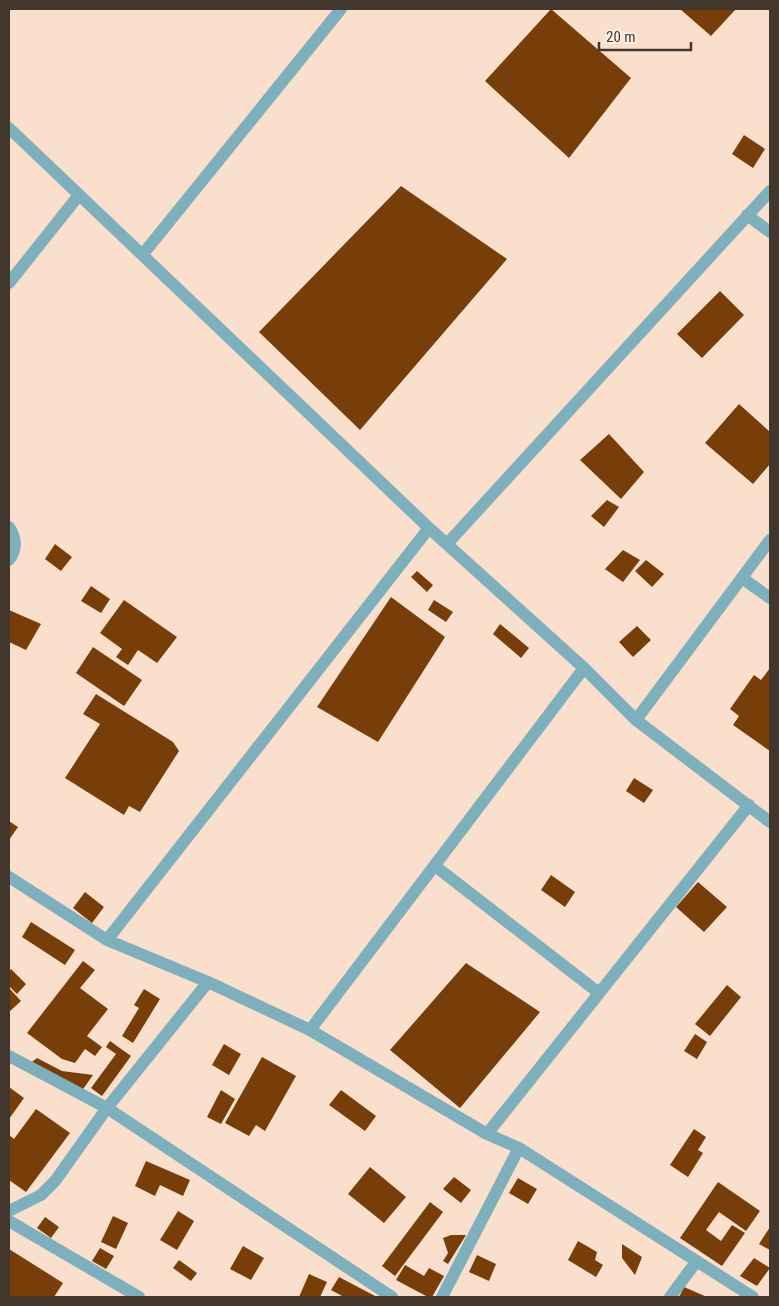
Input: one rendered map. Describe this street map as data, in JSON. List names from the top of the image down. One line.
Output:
{"scale_bar":"20 m"}
